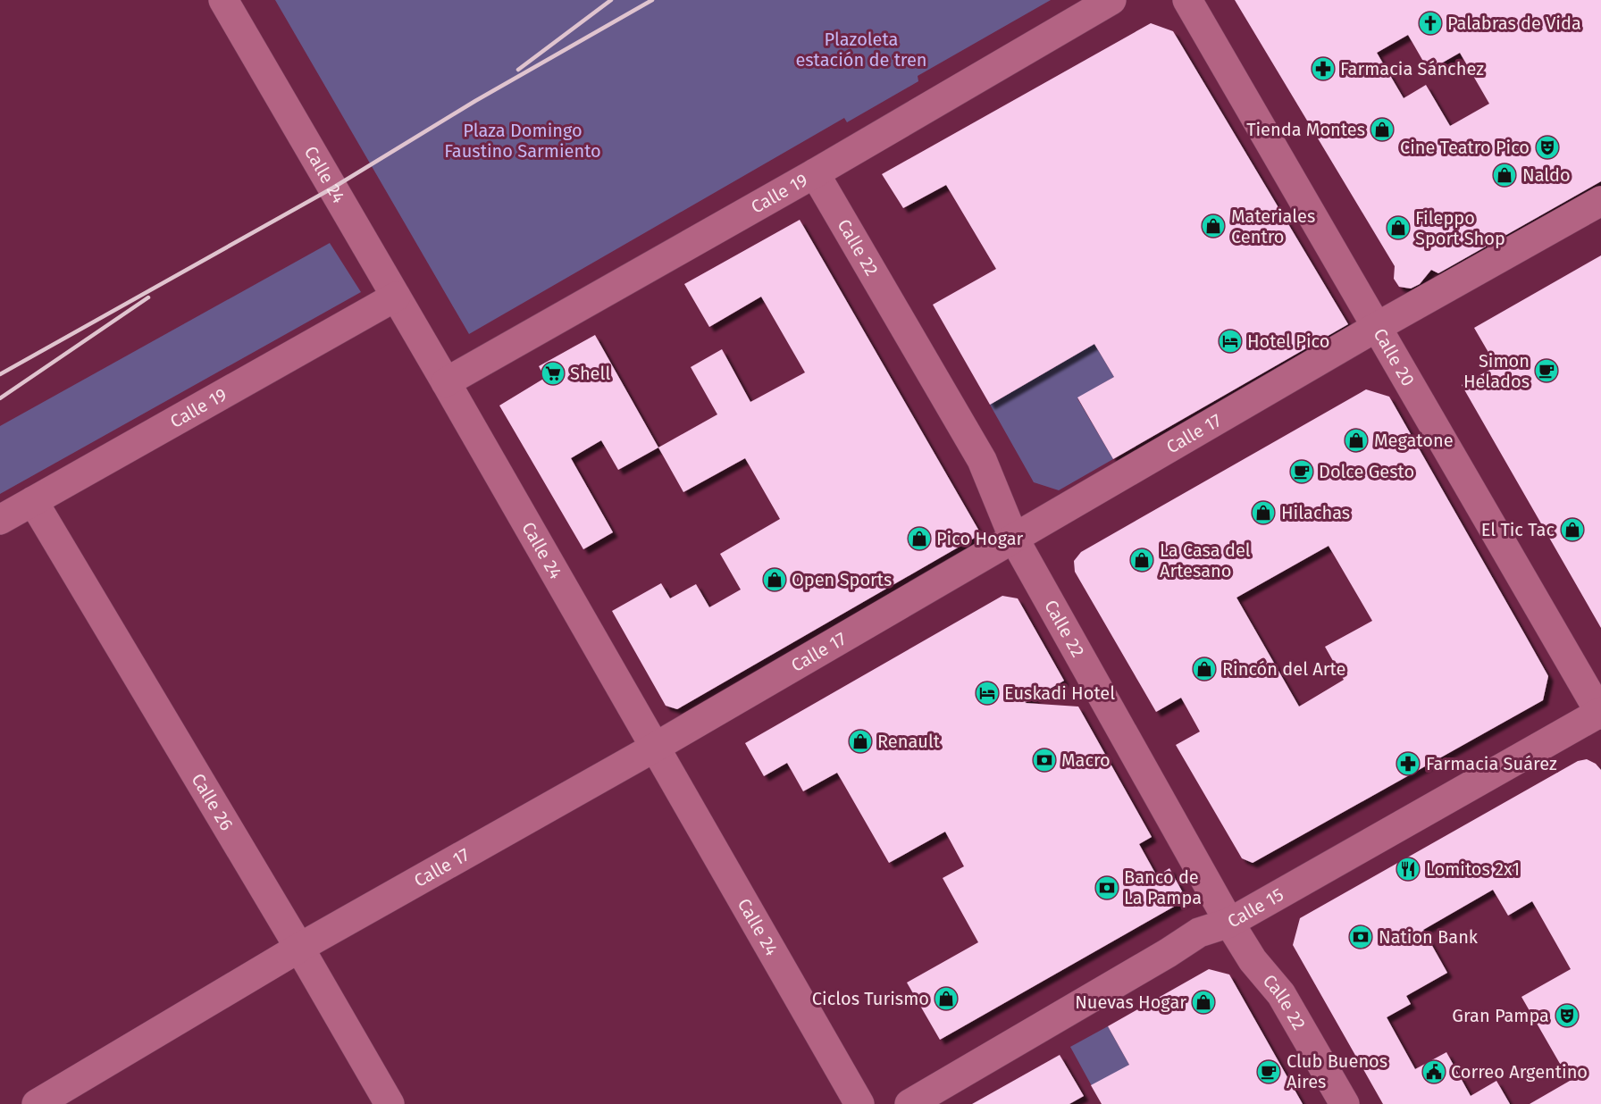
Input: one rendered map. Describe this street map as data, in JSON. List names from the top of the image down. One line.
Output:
{"streets":{"street":["Calle 24","Calle 19","Calle 22","Calle 20","Calle 17","Calle 26","Calle 15"]},"crossings":[["Calle 24","Calle 19"],["Calle 24","Calle 17"],["Calle 19","Calle 22"],["Calle 19","Calle 26"],["Calle 22","Calle 17"],["Calle 22","Calle 15"],["Calle 20","Calle 17"],["Calle 20","Calle 15"],["Calle 17","Calle 26"]],"parks":["Plazoleta estación de tren","Plaza Domingo Faustino Sarmiento"],"places":{"church":["Palabras de Vida"],"pharmacy":["Farmacia Sánchez","Farmacia Suárez"],"shop":["Tienda Montes","Naldo","Materiales Centro","Fileppo Sport Shop","Megatone","Hilachas","El Tic Tac","Pico Hogar","La Casa del Artesano","Open Sports","Rincón del Arte","Renault","Ciclos Turismo","Nuevas Hogar"],"theatre":["Cine Teatro Pico","Gran Pampa"],"hotel":["Hotel Pico","Euskadi Hotel"],"cafe":["Simon Helados","Dolce Gesto","Club Buenos Aires"],"supermarket":["Shell"],"bank":["Macro","Banco de La Pampa","Nation Bank"],"restaurant":["Lomitos 2x1"],"public building":["Correo Argentino"]}}
